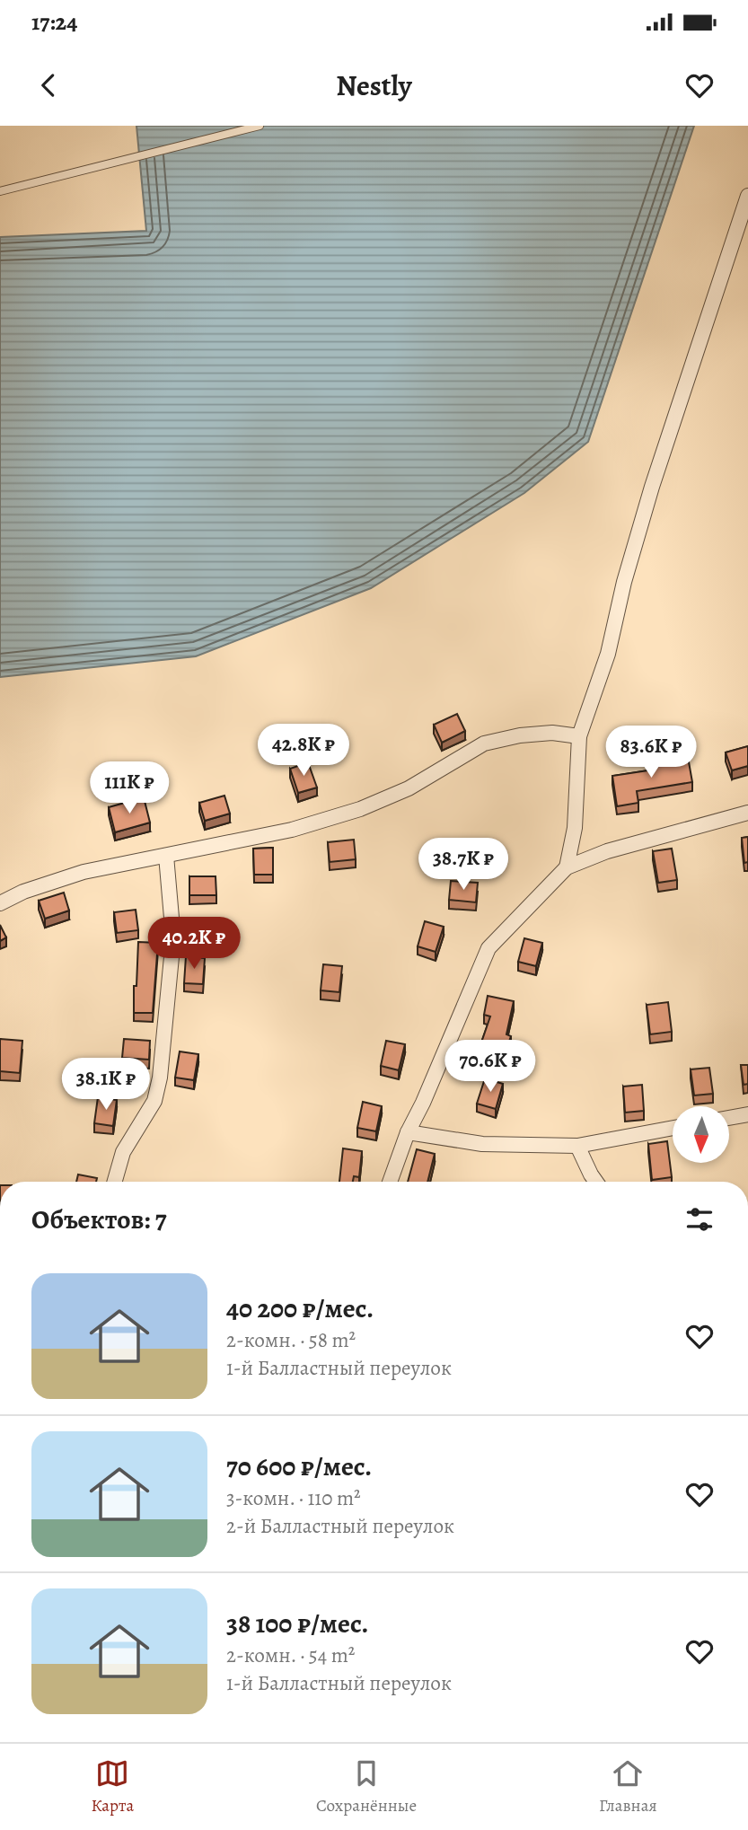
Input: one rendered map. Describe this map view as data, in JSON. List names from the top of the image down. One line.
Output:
{"north":"bottom","page":{"status":"17:24","header":"Nestly","price":["42.8K ₽","83.6K ₽","111K ₽","38.7K ₽","40.2K ₽","70.6K ₽","38.1K ₽"],"heading":"Объектов: 7","list":[{"name":"40 200 ₽/мес.","note":"2-комн. · 58 m² · 1-й Балластный переулок"},{"name":"70 600 ₽/мес.","note":"3-комн. · 110 m² · 2-й Балластный переулок"},{"name":"38 100 ₽/мес.","note":"2-комн. · 54 m² · 1-й Балластный переулок"}],"tabs":["Карта","Сохранённые","Главная"]}}
